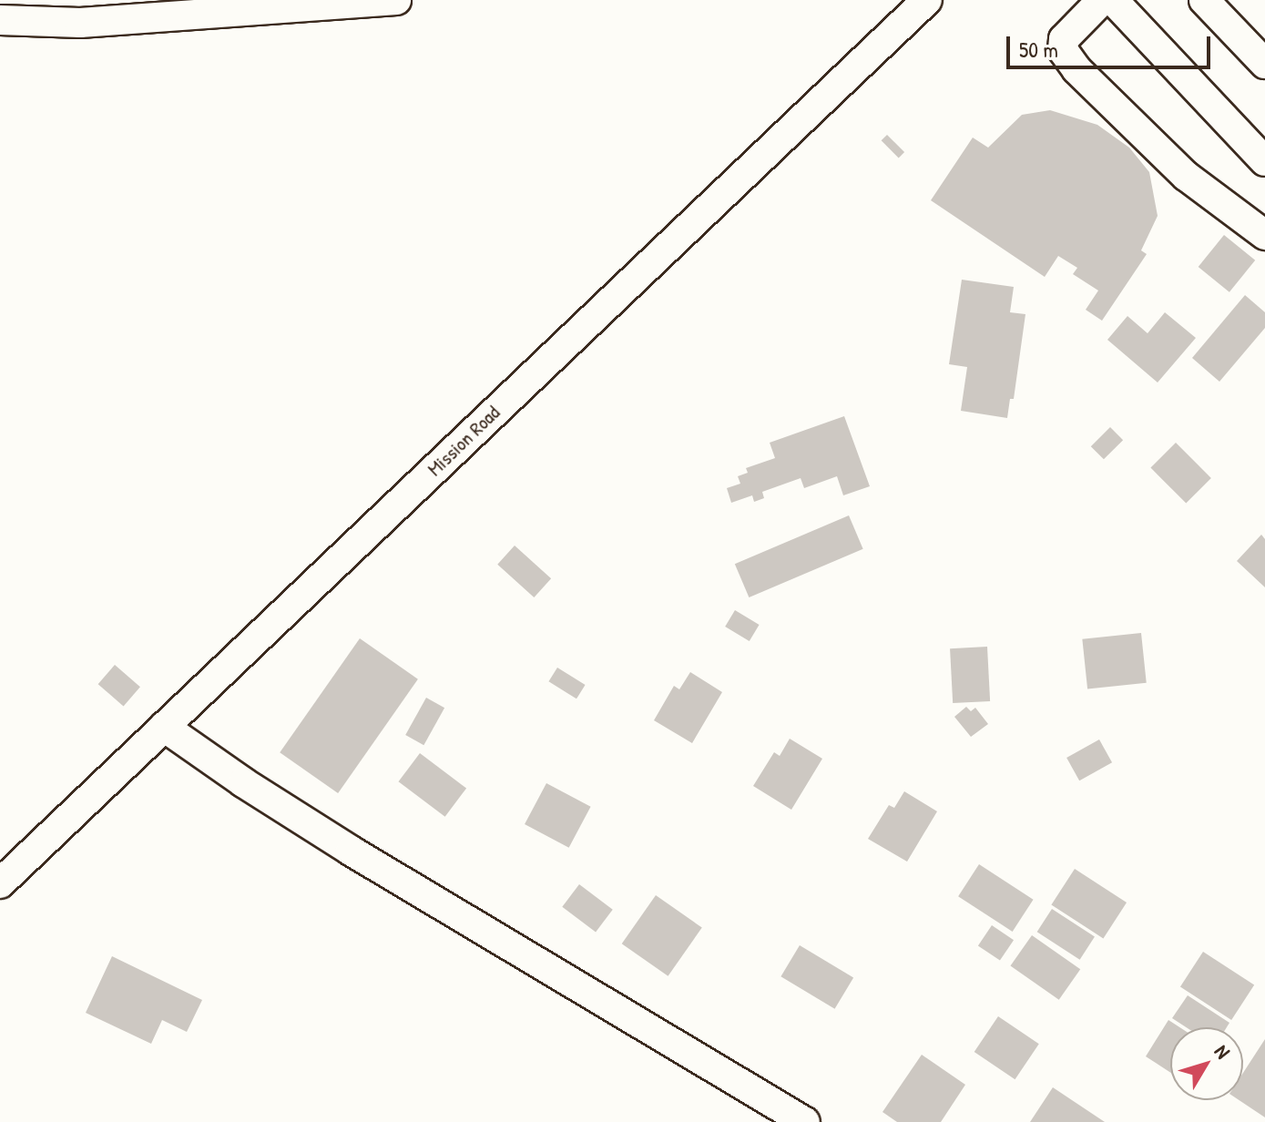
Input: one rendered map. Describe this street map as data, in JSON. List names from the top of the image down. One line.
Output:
{"streets":{"street":["Mission Road"]},"scale_bar":"50 m","north":"top right"}
